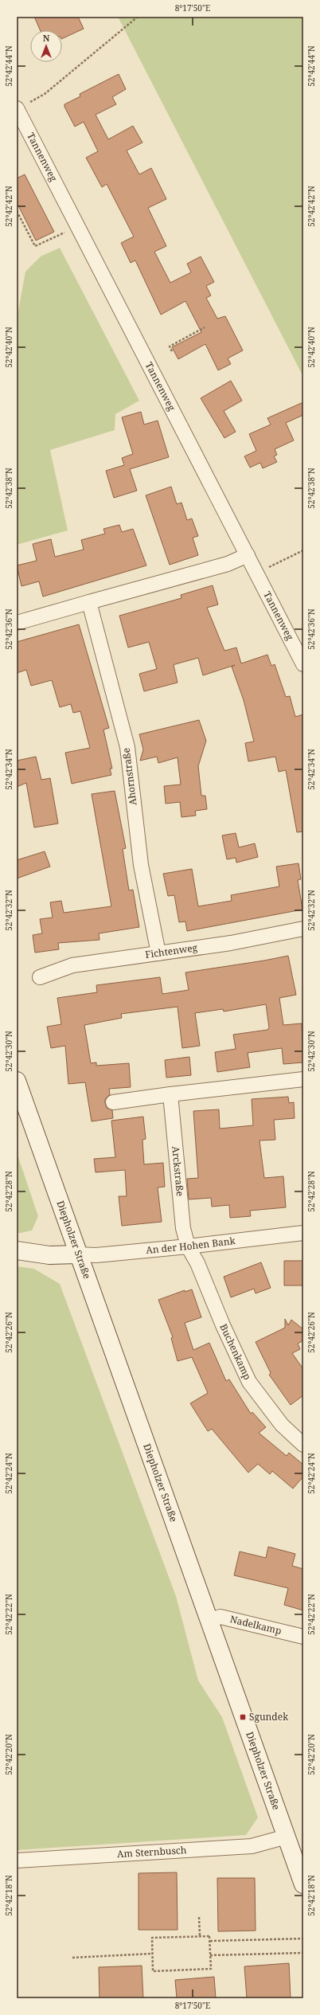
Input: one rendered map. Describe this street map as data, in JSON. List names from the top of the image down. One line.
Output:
{"streets":{"main road":["Diepholzer Straße"],"street":["Tannenweg","Ahornstraße","Fichtenweg","Arckstraße","An der Hohen Bank","Buchenkamp","Nadelkamp","Am Sternbusch"]},"crossings":[["Ahornstraße","Fichtenweg"],["Arckstraße","An der Hohen Bank"],["Arckstraße","Buchenkamp"],["Diepholzer Straße","An der Hohen Bank"],["Diepholzer Straße","Nadelkamp"],["Diepholzer Straße","Am Sternbusch"],["An der Hohen Bank","Buchenkamp"]],"places":{"transit":["Sgundek"]},"north":"top","coordinates":["8°17'50\"E","52°42'44\"N","52°42'42\"N","52°42'40\"N","52°42'38\"N","52°42'36\"N","52°42'34\"N","52°42'32\"N","52°42'30\"N","52°42'28\"N","52°42'26\"N","52°42'24\"N","52°42'22\"N","52°42'20\"N","52°42'18\"N"]}
